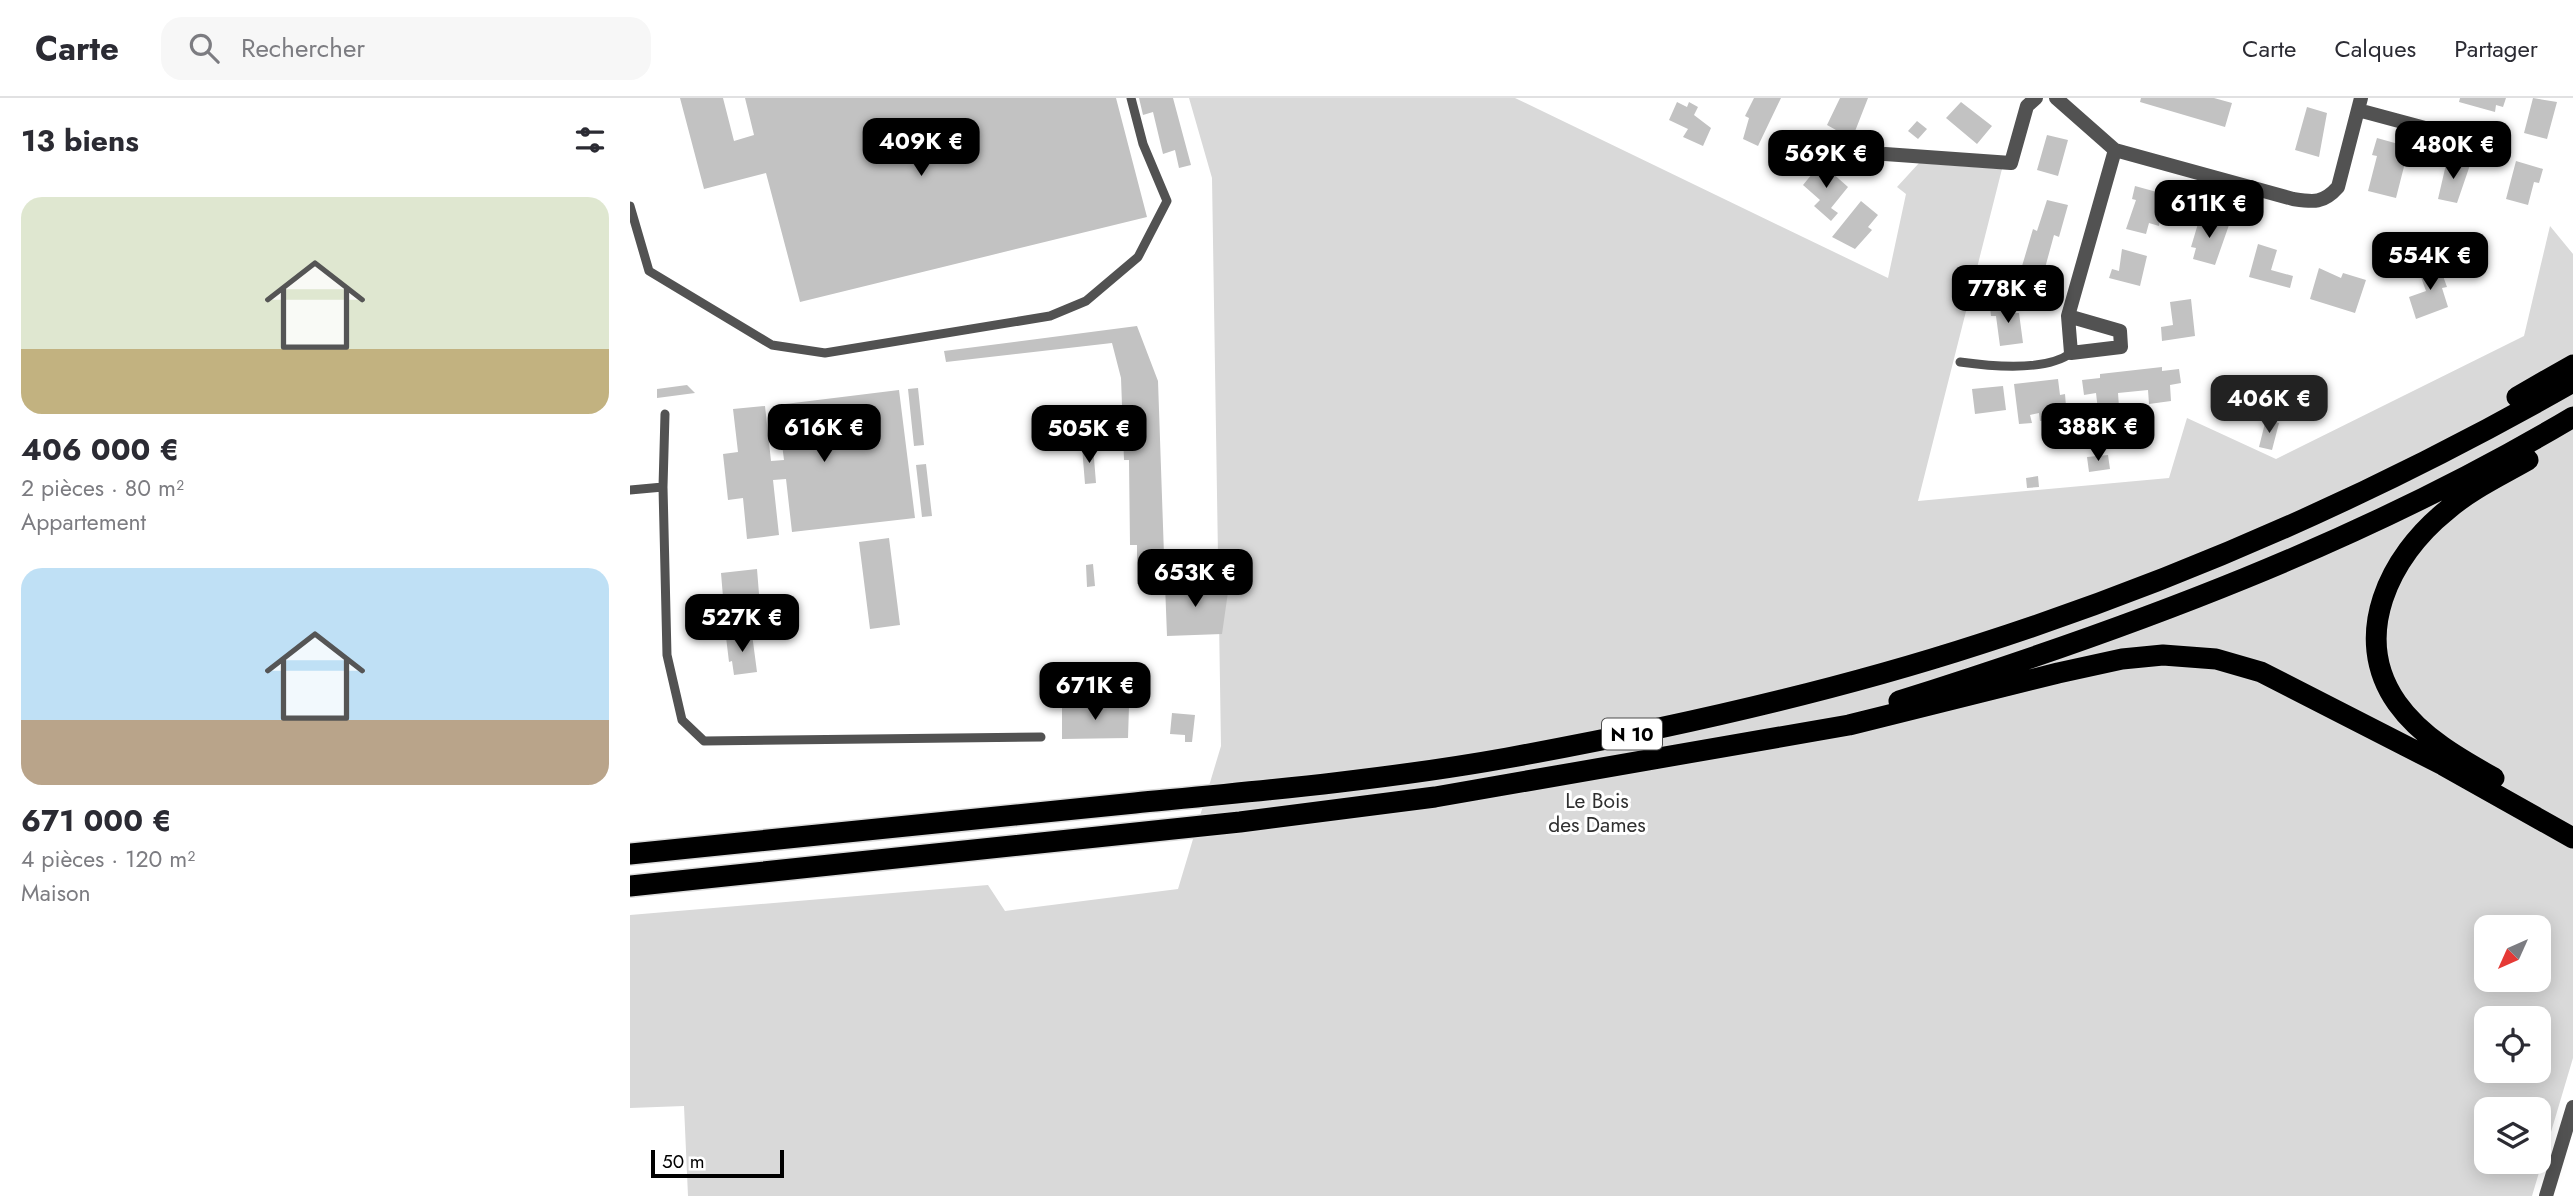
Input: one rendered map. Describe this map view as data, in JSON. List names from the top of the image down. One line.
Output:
{"streets":{"highway":["N 10"]},"parks":["Le Bois des Dames"],"scale_bar":"50 m","north":"bottom left","page":{"header":"Carte","search":"Rechercher","nav":["Carte","Calques","Partager"],"heading":"13 biens","price":["409K €","480K €","569K €","611K €","554K €","778K €","406K €","388K €","616K €","505K €","653K €","527K €","671K €"],"list":[{"name":"406 000 €","note":"2 pièces · 80 m² · Appartement"},{"name":"671 000 €","note":"4 pièces · 120 m² · Maison"}],"scale":"50 m"}}
